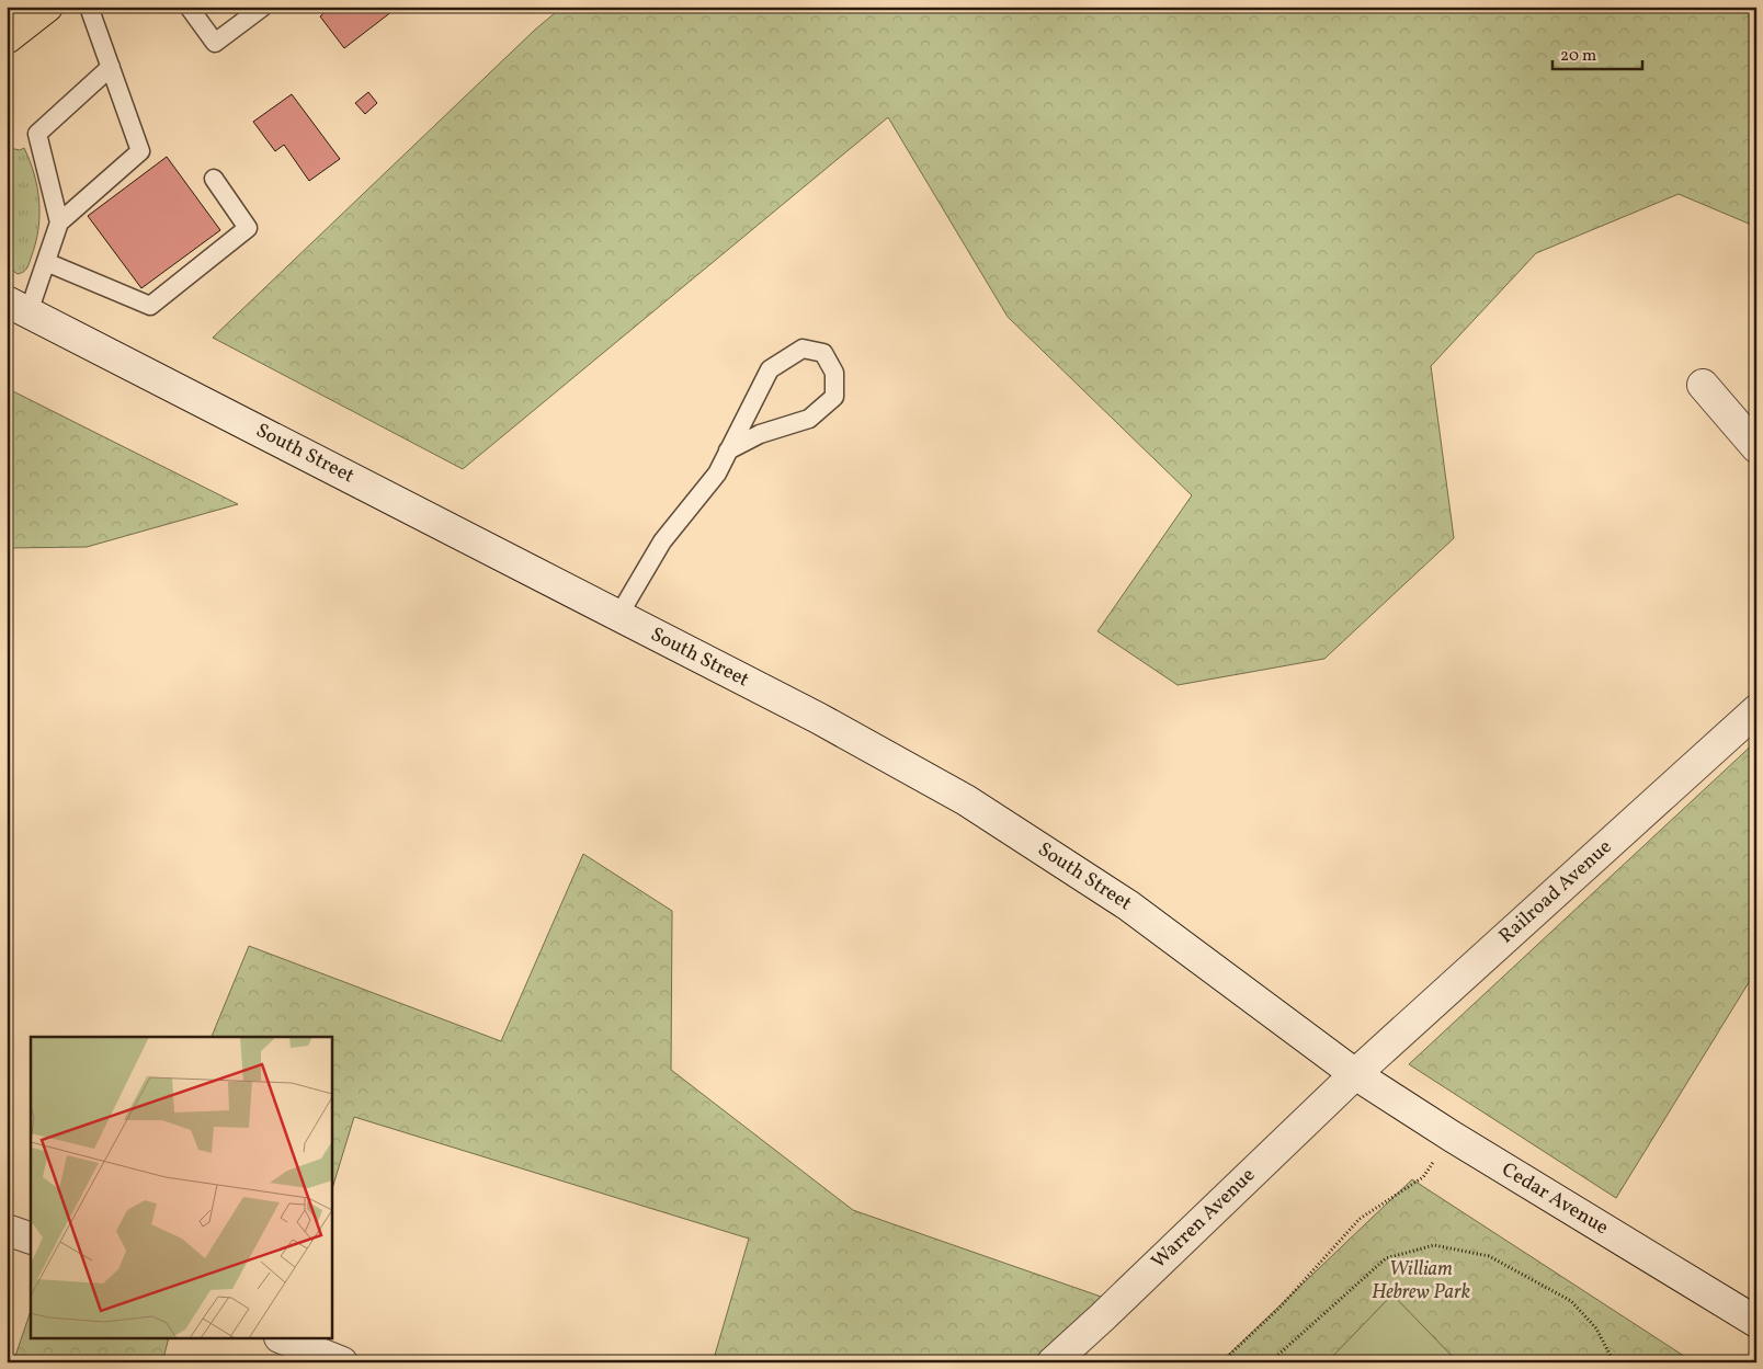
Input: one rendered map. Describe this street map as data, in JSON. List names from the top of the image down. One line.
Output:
{"streets":{"street":["South Street","Railroad Avenue","Cedar Avenue","Warren Avenue"]},"crossings":[["South Street","Railroad Avenue"],["South Street","Cedar Avenue"],["South Street","Warren Avenue"],["Railroad Avenue","Cedar Avenue"],["Railroad Avenue","Warren Avenue"],["Cedar Avenue","Warren Avenue"]],"parks":["William Hebrew Park"],"scale_bar":"20 m"}
